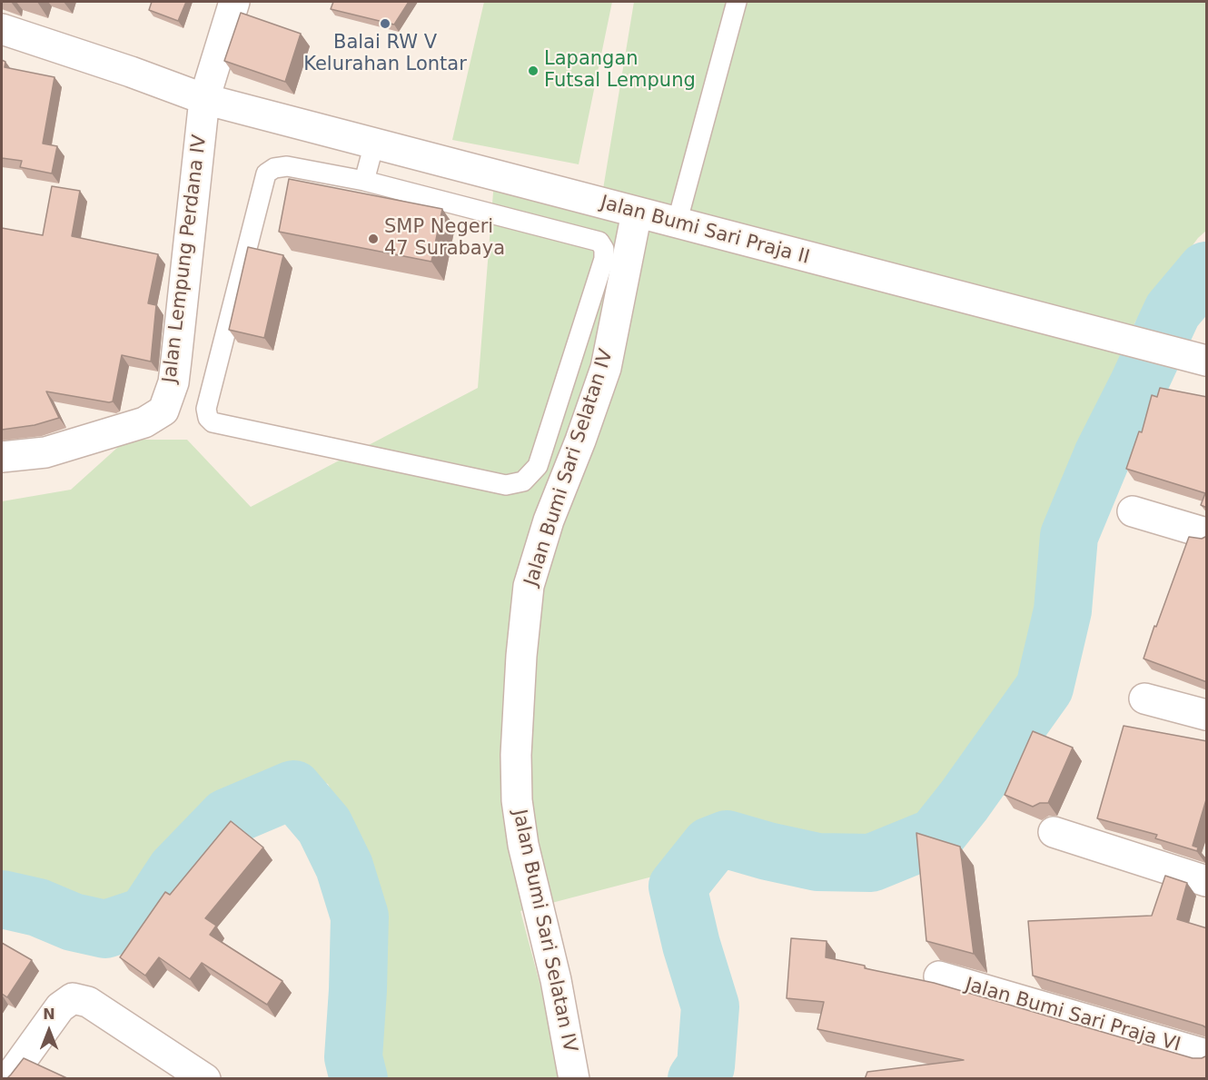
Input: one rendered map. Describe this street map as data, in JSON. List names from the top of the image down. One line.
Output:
{"streets":{"street":["Jalan Bumi Sari Praja II","Jalan Lempung Perdana IV","Jalan Bumi Sari Selatan IV","Jalan Bumi Sari Praja VI"]},"crossings":[["Jalan Bumi Sari Praja II","Jalan Lempung Perdana IV"],["Jalan Bumi Sari Praja II","Jalan Bumi Sari Selatan IV"]],"places":["Balai RW V Kelurahan Lontar","Lapangan Futsal Lempung","SMP Negeri 47 Surabaya"],"north":"top"}
